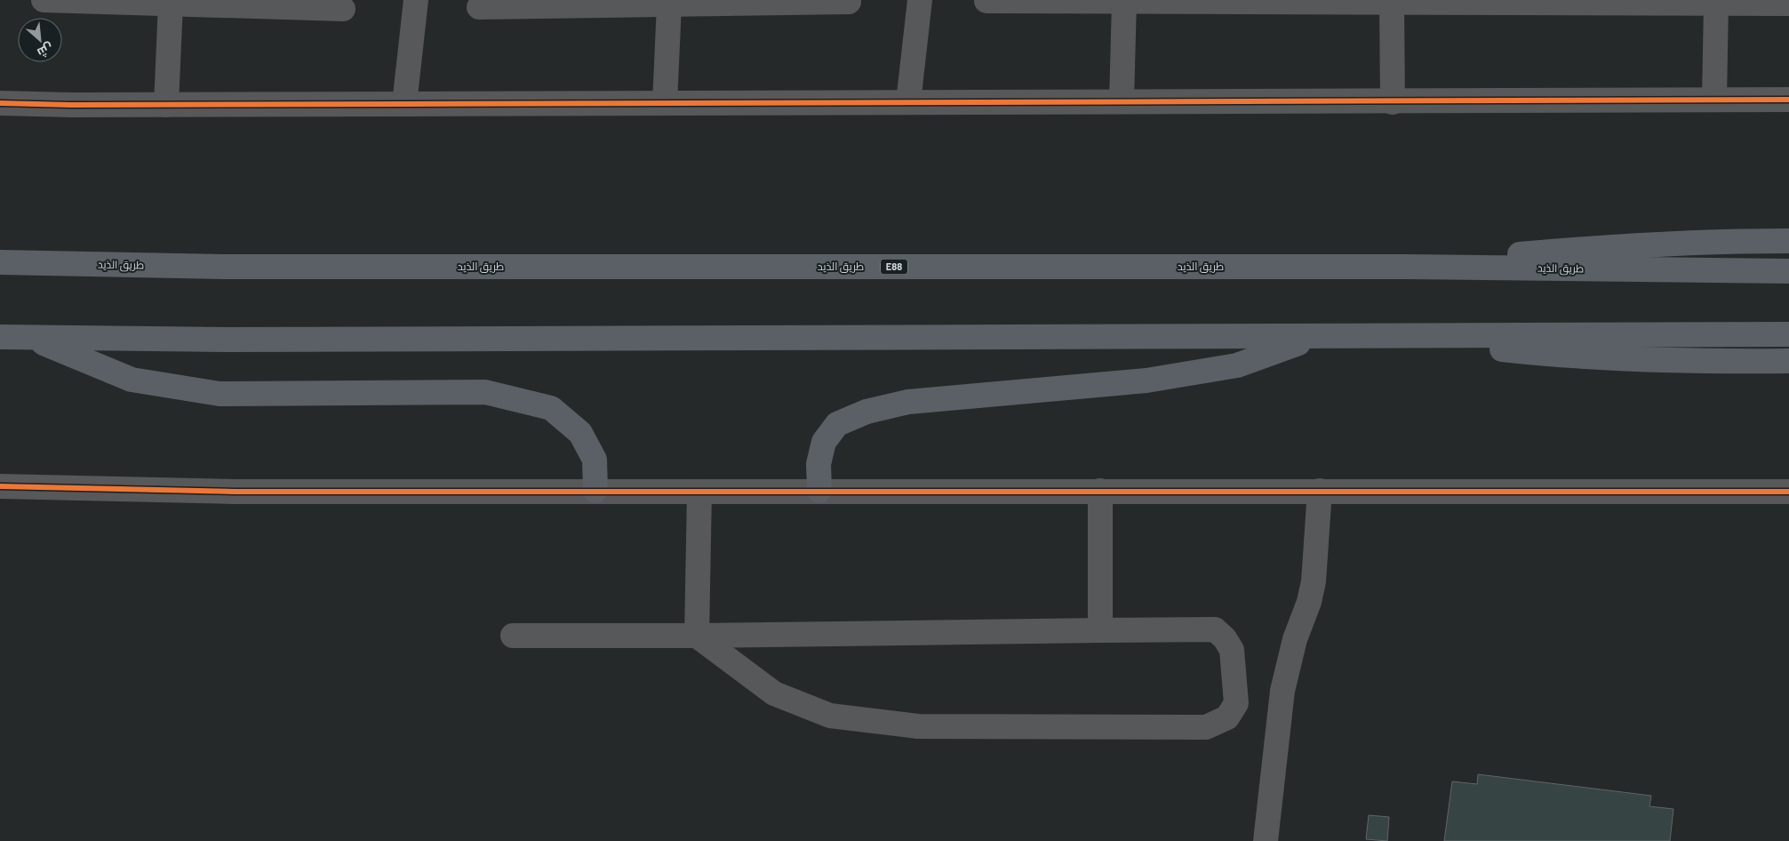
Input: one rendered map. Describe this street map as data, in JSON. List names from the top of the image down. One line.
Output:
{"streets":{"highway":["طريق الذيد","E88"]},"north":"bottom right"}
